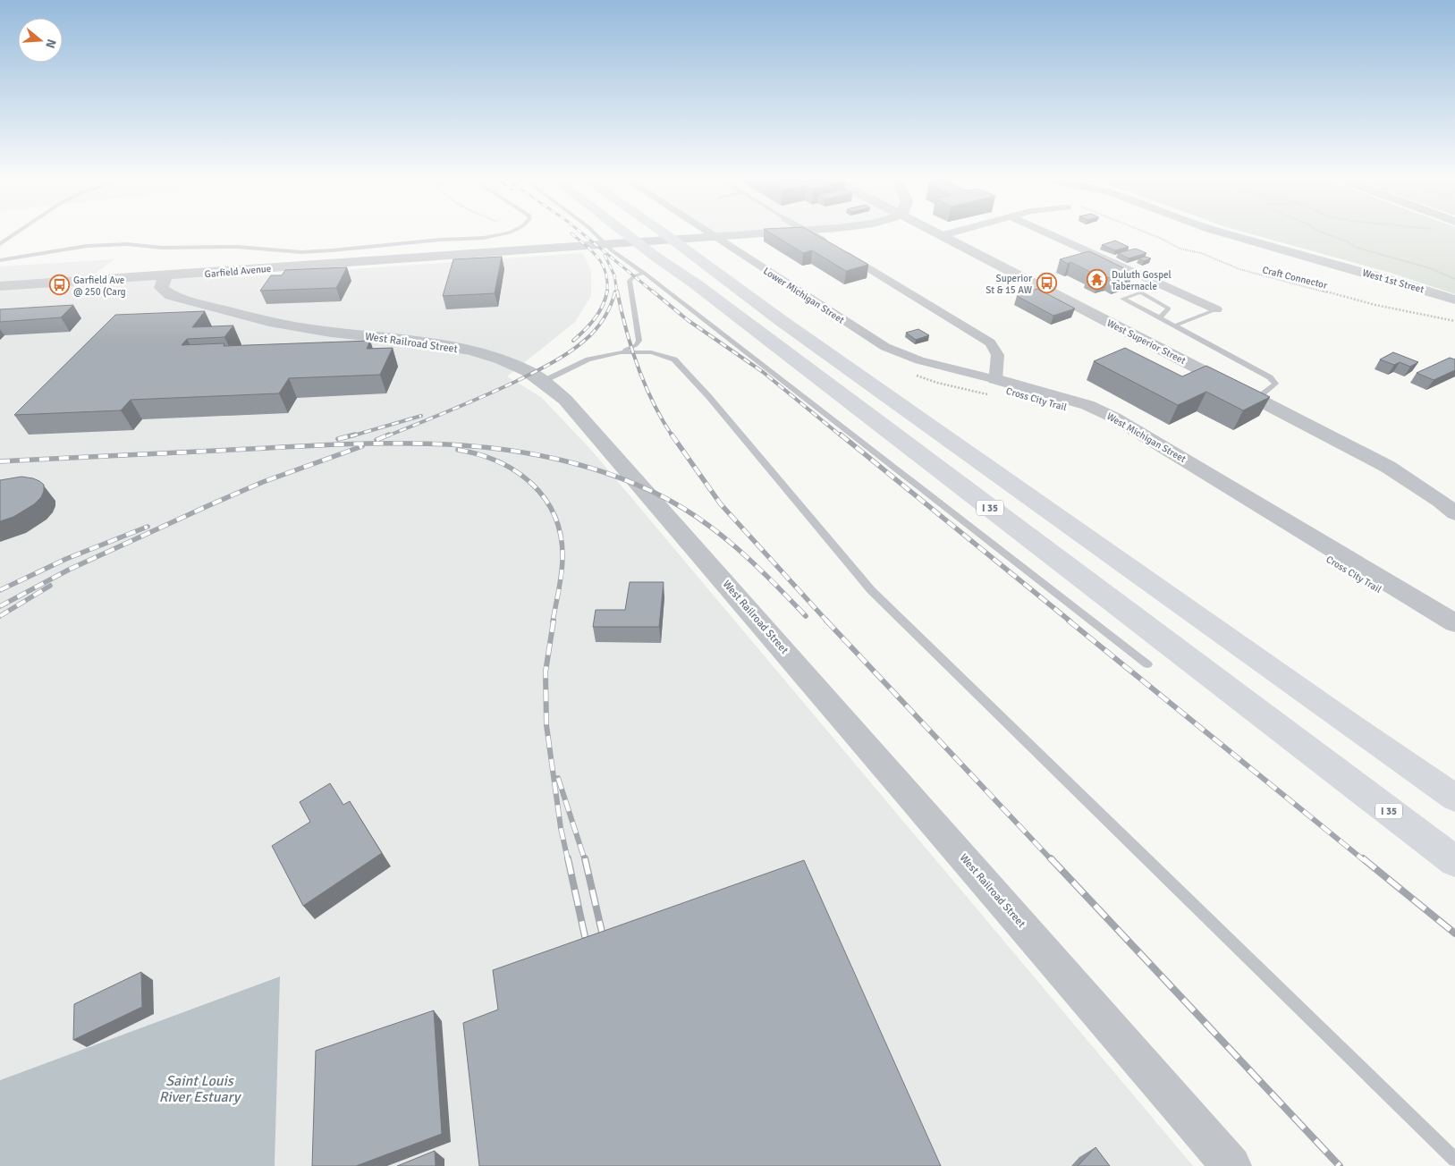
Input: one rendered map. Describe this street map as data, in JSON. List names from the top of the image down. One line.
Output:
{"streets":{"highway":["I 35"],"street":["Garfield Avenue","West 1st Street","Lower Michigan Street","West Superior Street","West Railroad Street","West Michigan Street"],"path":["Craft Connector","Cross City Trail"]},"crossings":[["Garfield Avenue","West Railroad Street"],["Lower Michigan Street","Cross City Trail"],["Lower Michigan Street","West Michigan Street"],["Cross City Trail","West Michigan Street"]],"water":["Saint Louis River Estuary"],"places":{"temple":["Duluth Gospel Tabernacle"],"bus stop":["Superior St & 15 AW","Garfield Ave @ 250 (Carg"]},"north":"right"}
